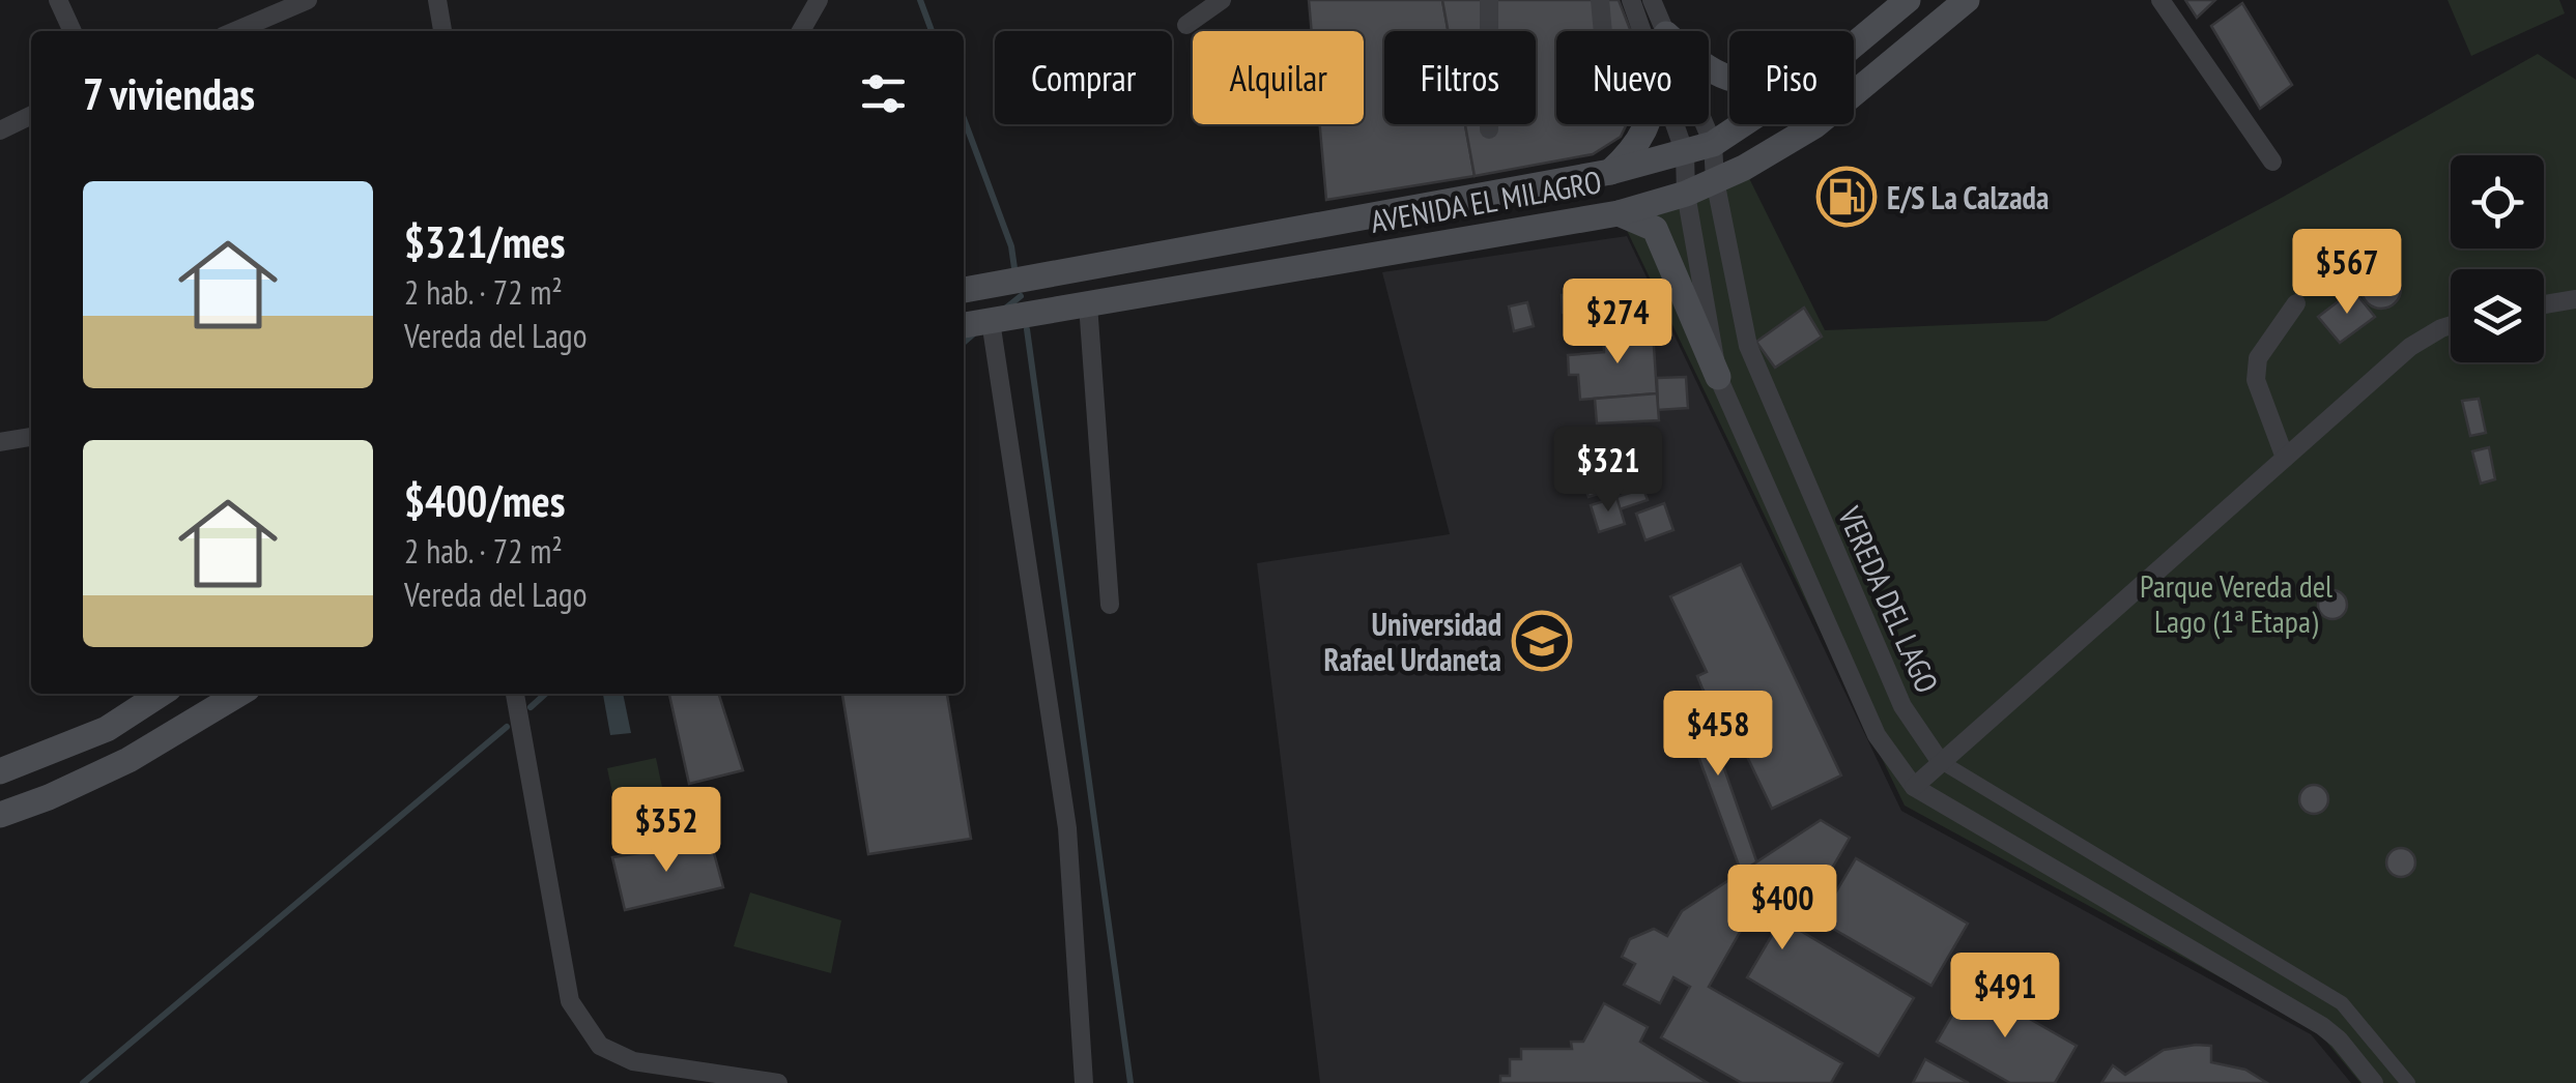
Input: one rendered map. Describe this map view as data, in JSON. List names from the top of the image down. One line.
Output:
{"streets":{"main road":["AVENIDA EL MILAGRO"],"street":["VEREDA DEL LAGO"]},"crossings":[["AVENIDA EL MILAGRO","VEREDA DEL LAGO"]],"parks":["Parque Vereda del Lago (1ª Etapa)"],"places":{"fuel station":["E/S La Calzada"],"school or university":["Universidad Rafael Urdaneta"]},"page":{"chip":["Comprar","Alquilar","Filtros","Nuevo","Piso"],"heading":"7 viviendas","list":[{"name":"$321/mes","note":"2 hab. · 72 m² · Vereda del Lago"},{"name":"$400/mes","note":"2 hab. · 72 m² · Vereda del Lago"}],"price":["$567","$274","$321","$458","$352","$400","$491"]}}
